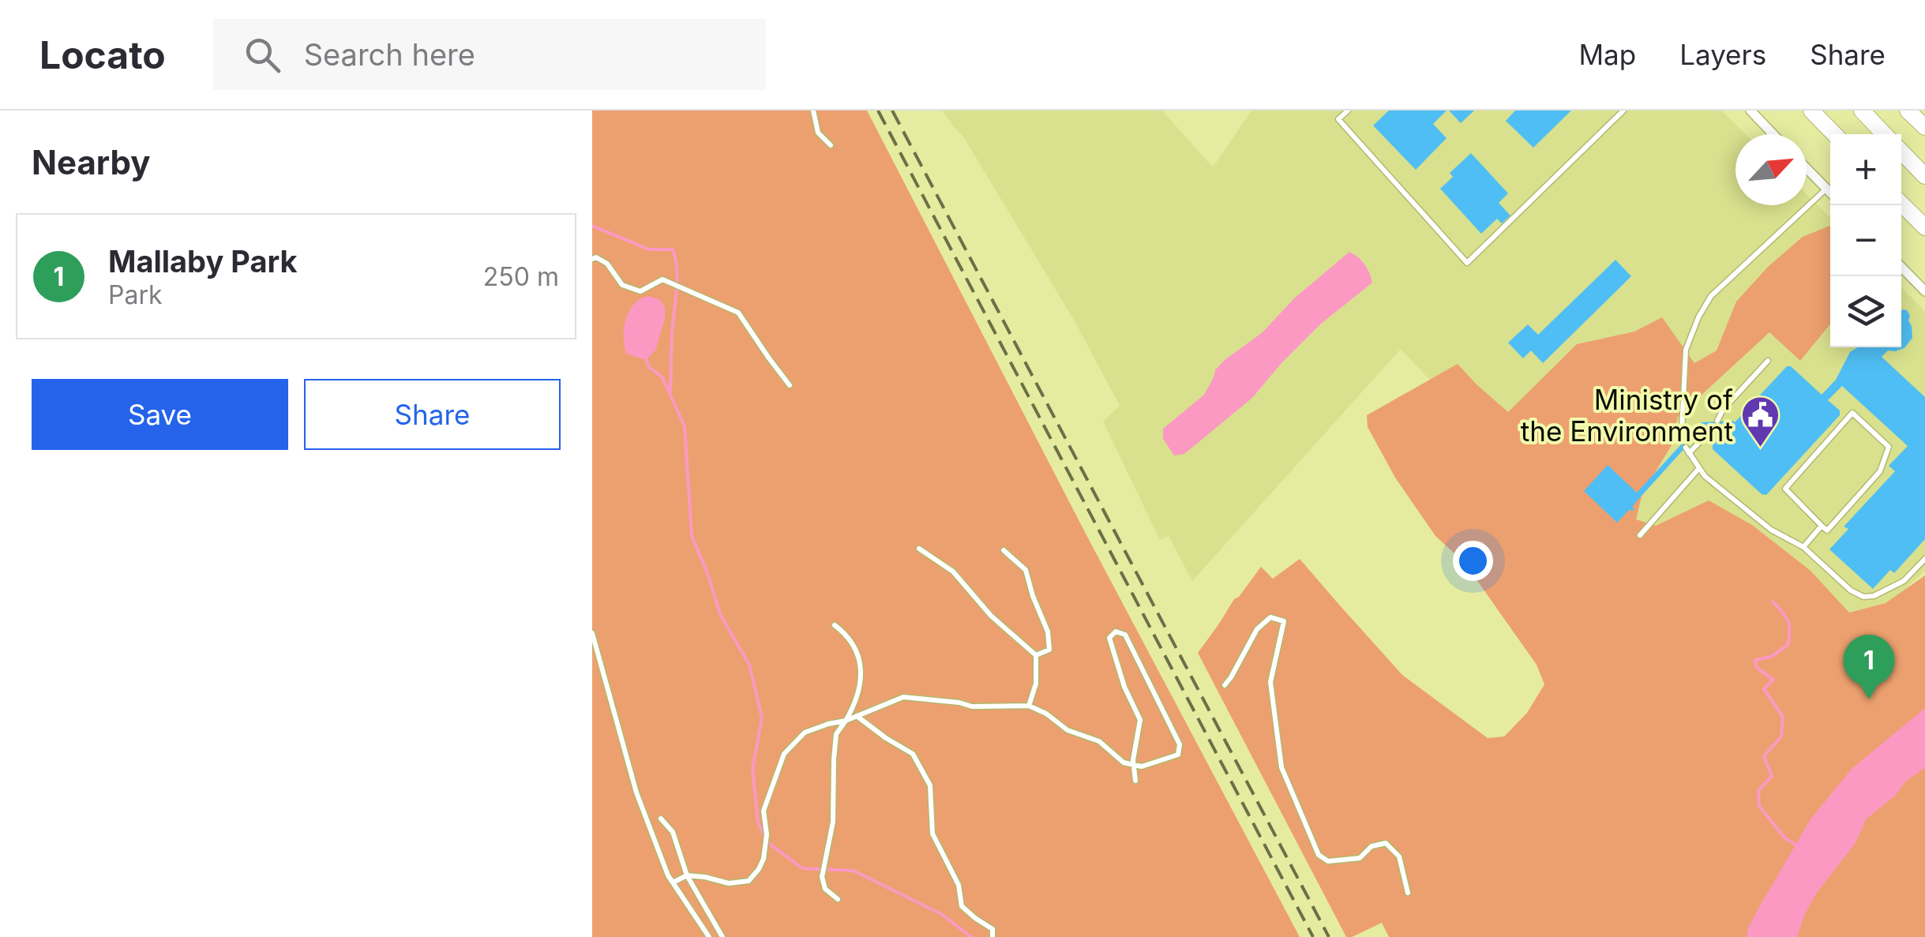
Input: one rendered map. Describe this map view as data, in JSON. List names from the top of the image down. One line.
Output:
{"places":{"public building":["Ministry of the Environment"]},"north":"top right","page":{"header":"Locato","search":"Search here","nav":["Map","Layers","Share"],"heading":"Nearby","map_buttons":["+","−"],"list":[{"mark":"1","name":"Mallaby Park","note":"Park","value":"250 m"}],"buttons":["Save","Share"],"pins":"1"}}
